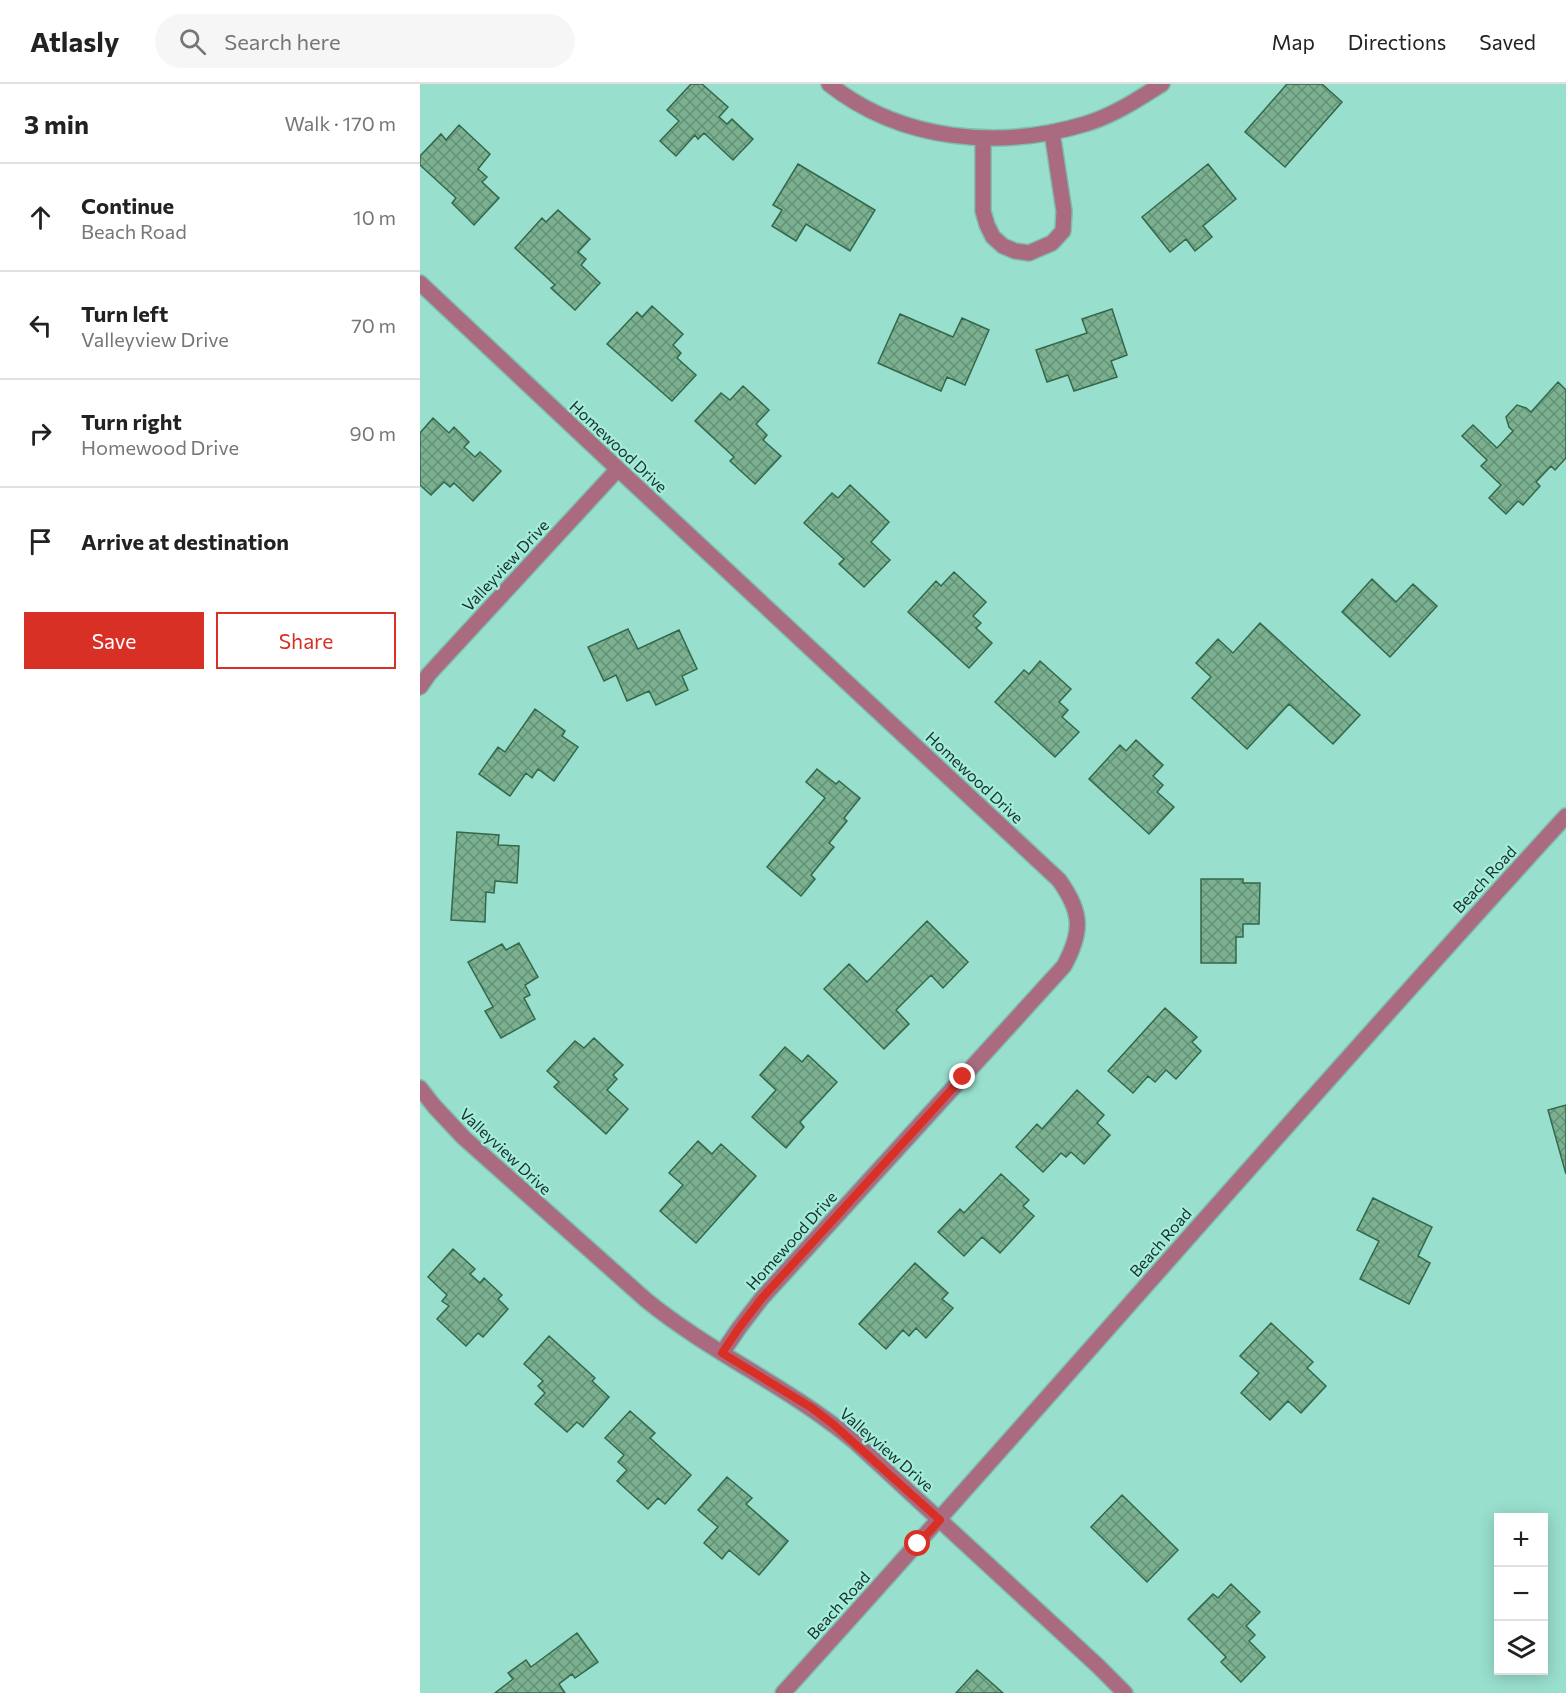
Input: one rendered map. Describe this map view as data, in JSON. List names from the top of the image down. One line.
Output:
{"streets":{"street":["Homewood Drive","Valleyview Drive","Beach Road"]},"crossings":[["Homewood Drive","Valleyview Drive"],["Valleyview Drive","Beach Road"]],"page":{"header":"Atlasly","search":"Search here","nav":["Map","Directions","Saved"],"heading":["3 min","Walk · 170 m"],"list":[["Continue","Beach Road","10 m"],["Turn left","Valleyview Drive","70 m"],["Turn right","Homewood Drive","90 m"],"Arrive at destination"],"buttons":["Save","Share"],"map_buttons":["+","−"]}}
